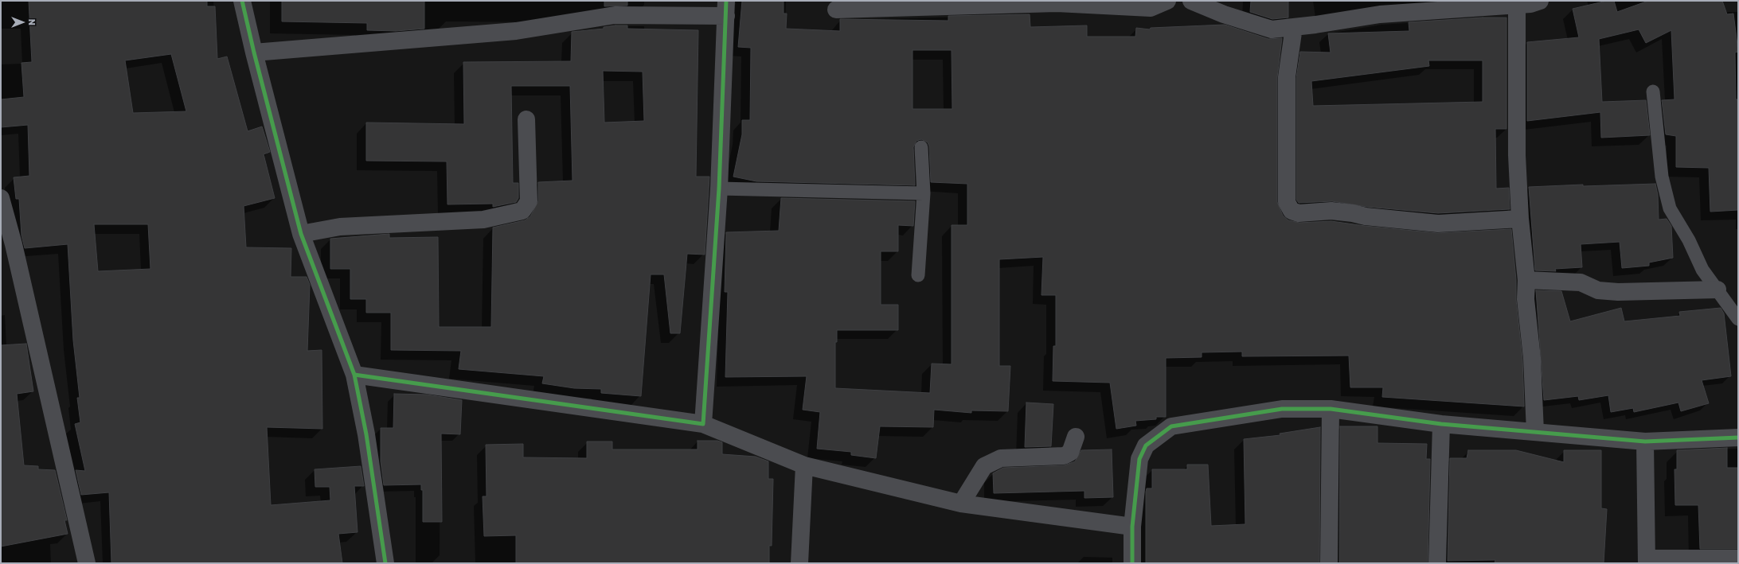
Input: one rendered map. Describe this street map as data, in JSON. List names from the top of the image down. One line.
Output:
{"north":"right"}
